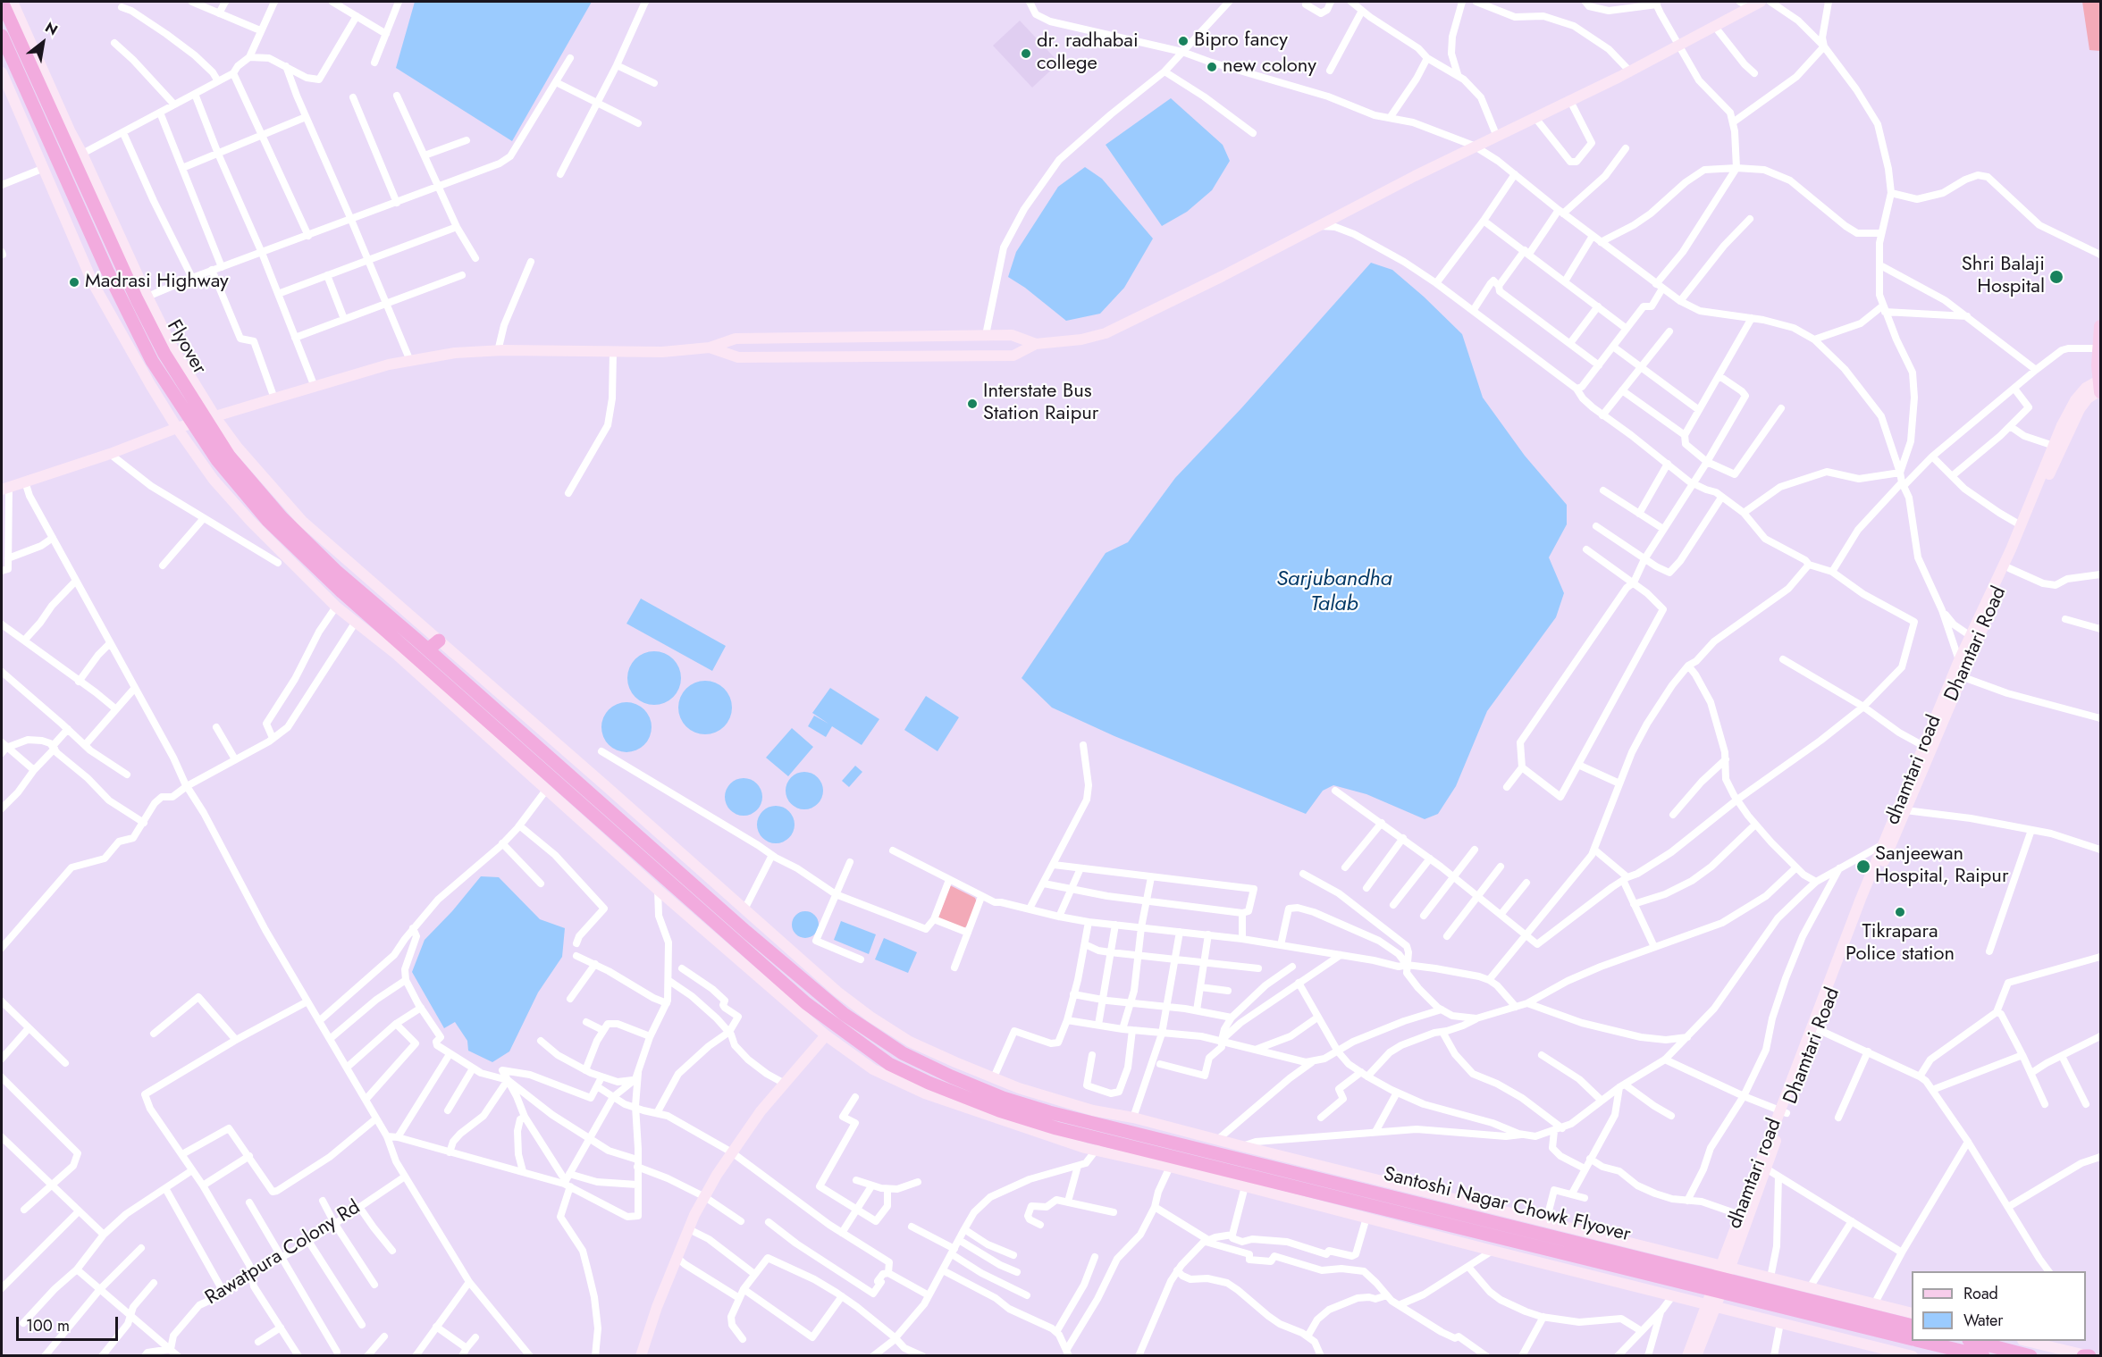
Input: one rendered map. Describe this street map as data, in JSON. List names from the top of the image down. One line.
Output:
{"streets":{"highway":["Flyover","Santoshi Nagar Chowk Flyover"],"street":["Dhamtari Road","dhamtari road","Rawatpura Colony Rd"]},"crossings":[["Flyover","Santoshi Nagar Chowk Flyover"],["Dhamtari Road","dhamtari road"]],"water":["Sarjubandha Talab"],"places":["Bipro fancy","dr. radhabai college","new colony","Shri Balaji Hospital","Madrasi Highway","Interstate Bus Station Raipur","Sanjeewan Hospital, Raipur","Tikrapara Police station"],"legend":["Road","Water"],"scale_bar":"100 m","north":"top right"}
